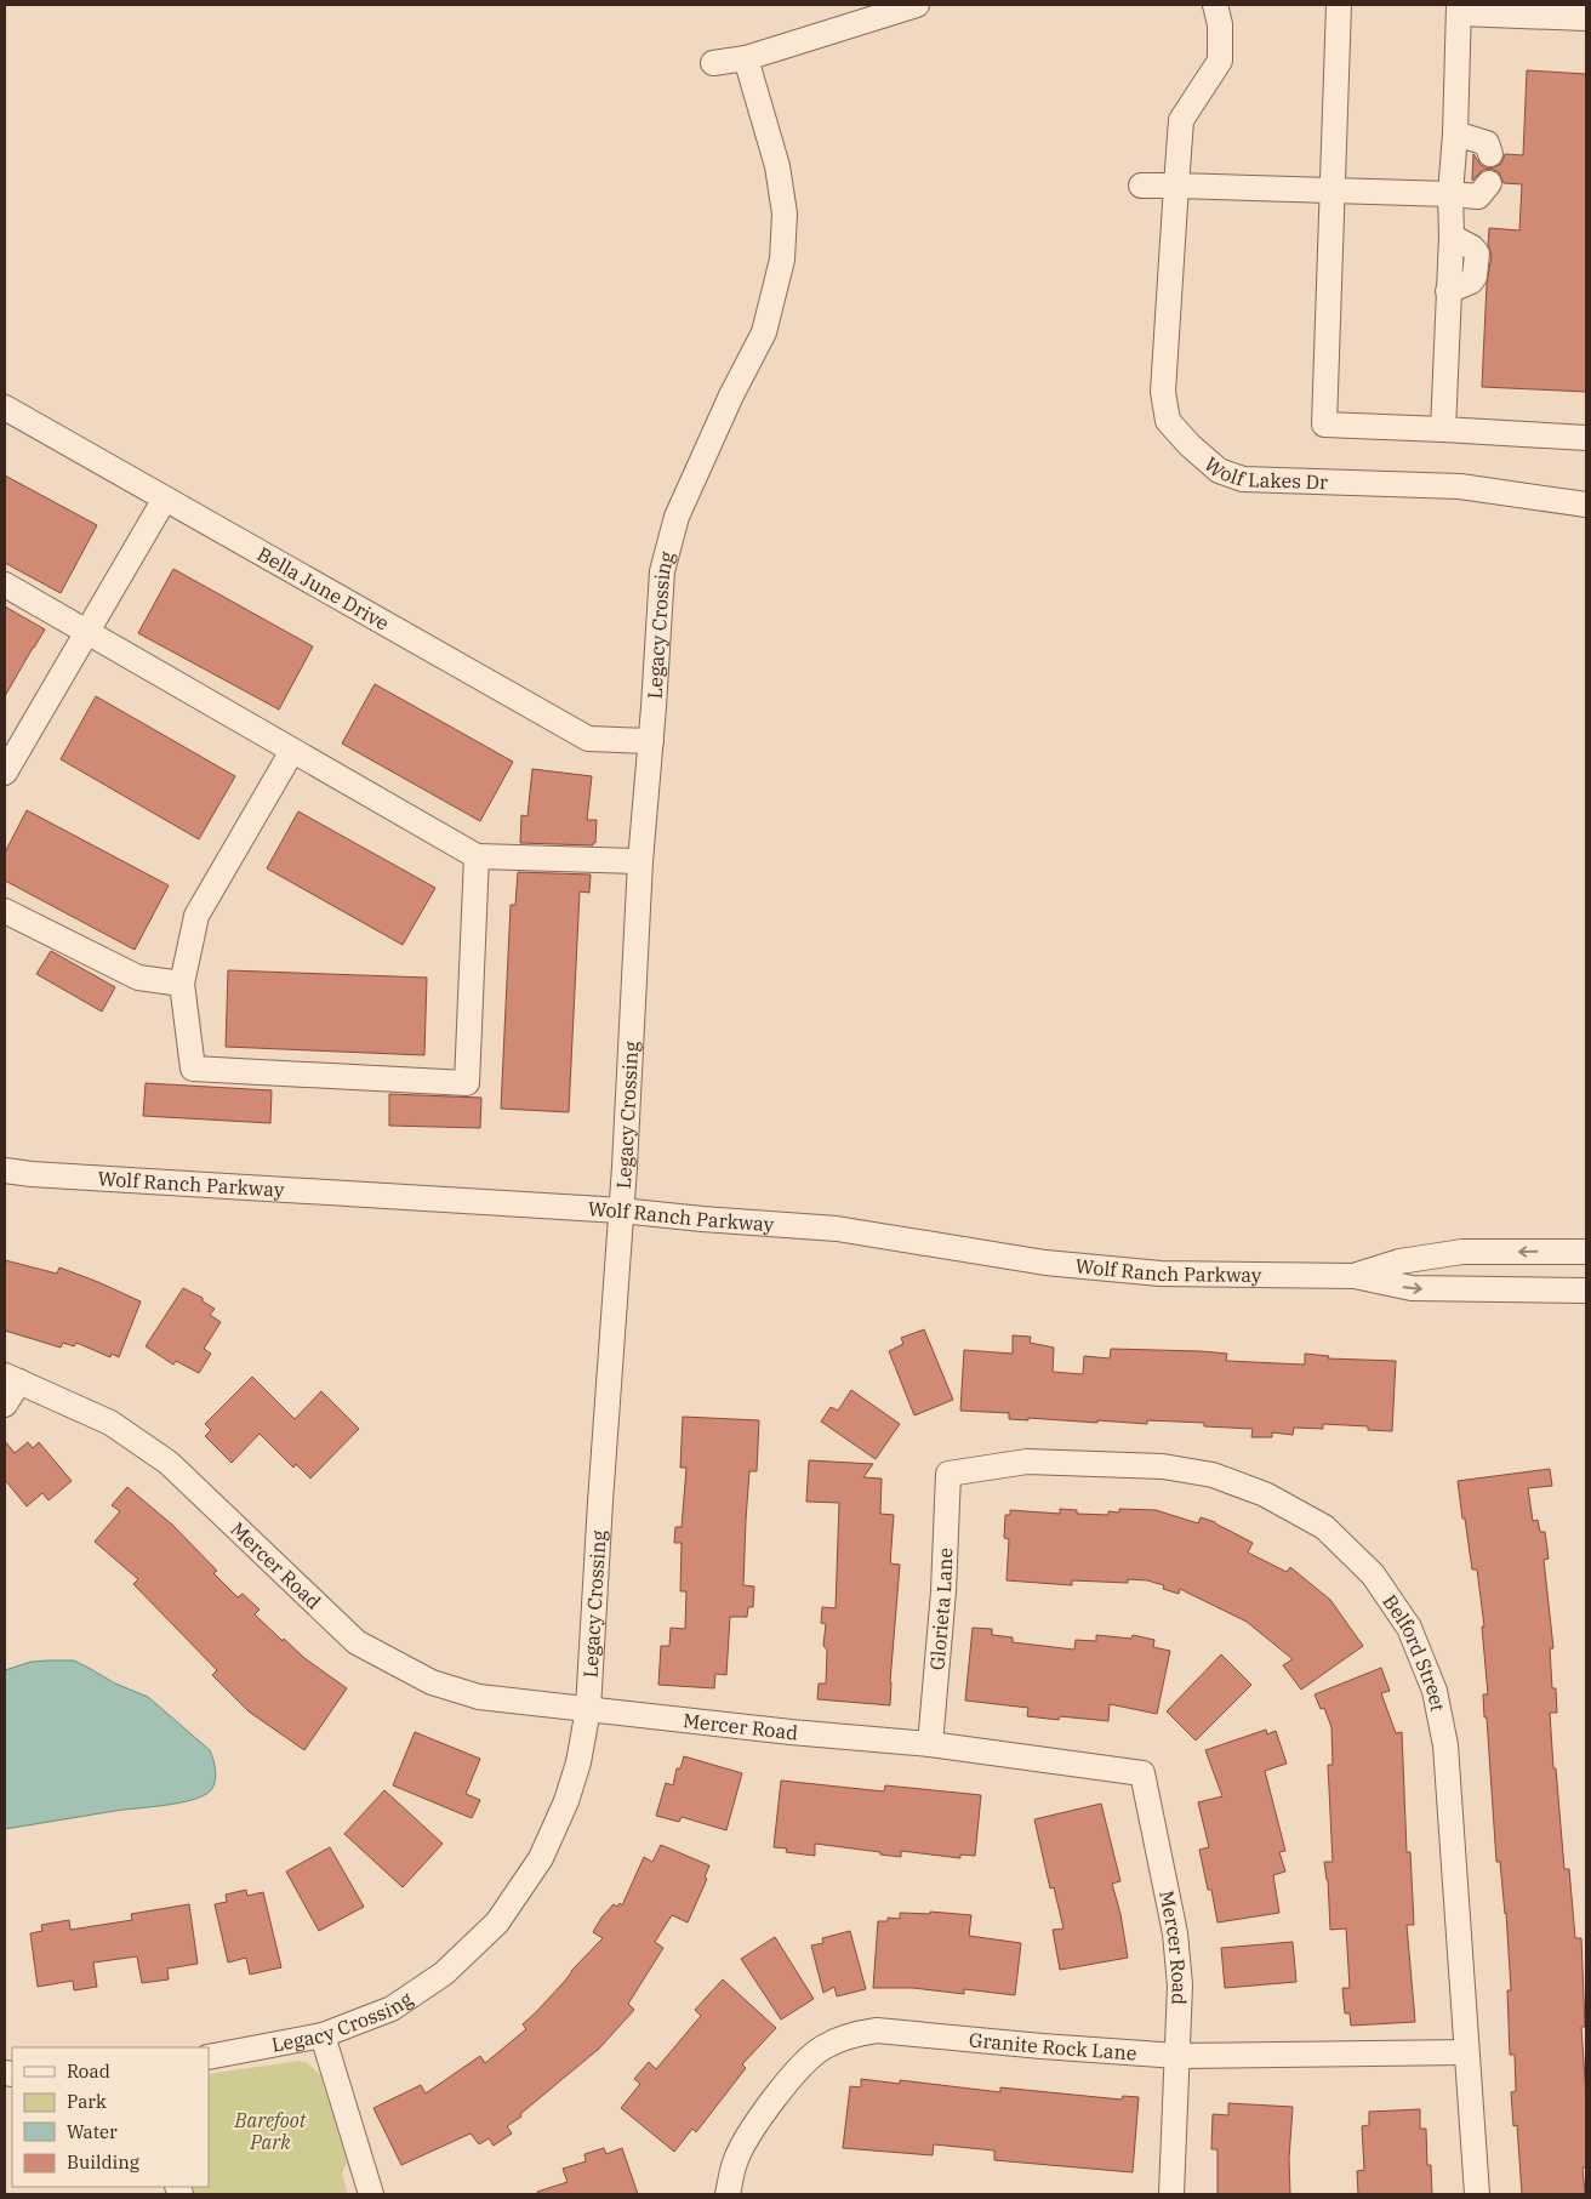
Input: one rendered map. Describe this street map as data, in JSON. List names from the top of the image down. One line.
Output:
{"streets":{"street":["Wolf Lakes Dr","Bella June Drive","Legacy Crossing","Wolf Ranch Parkway","Mercer Road","Glorieta Lane","Belford Street","Granite Rock Lane"]},"crossings":[["Bella June Drive","Legacy Crossing"],["Legacy Crossing","Wolf Ranch Parkway"],["Legacy Crossing","Mercer Road"],["Mercer Road","Glorieta Lane"],["Mercer Road","Granite Rock Lane"],["Glorieta Lane","Belford Street"],["Belford Street","Granite Rock Lane"]],"parks":["Barefoot Park"],"legend":["Road","Park","Water","Building"]}
